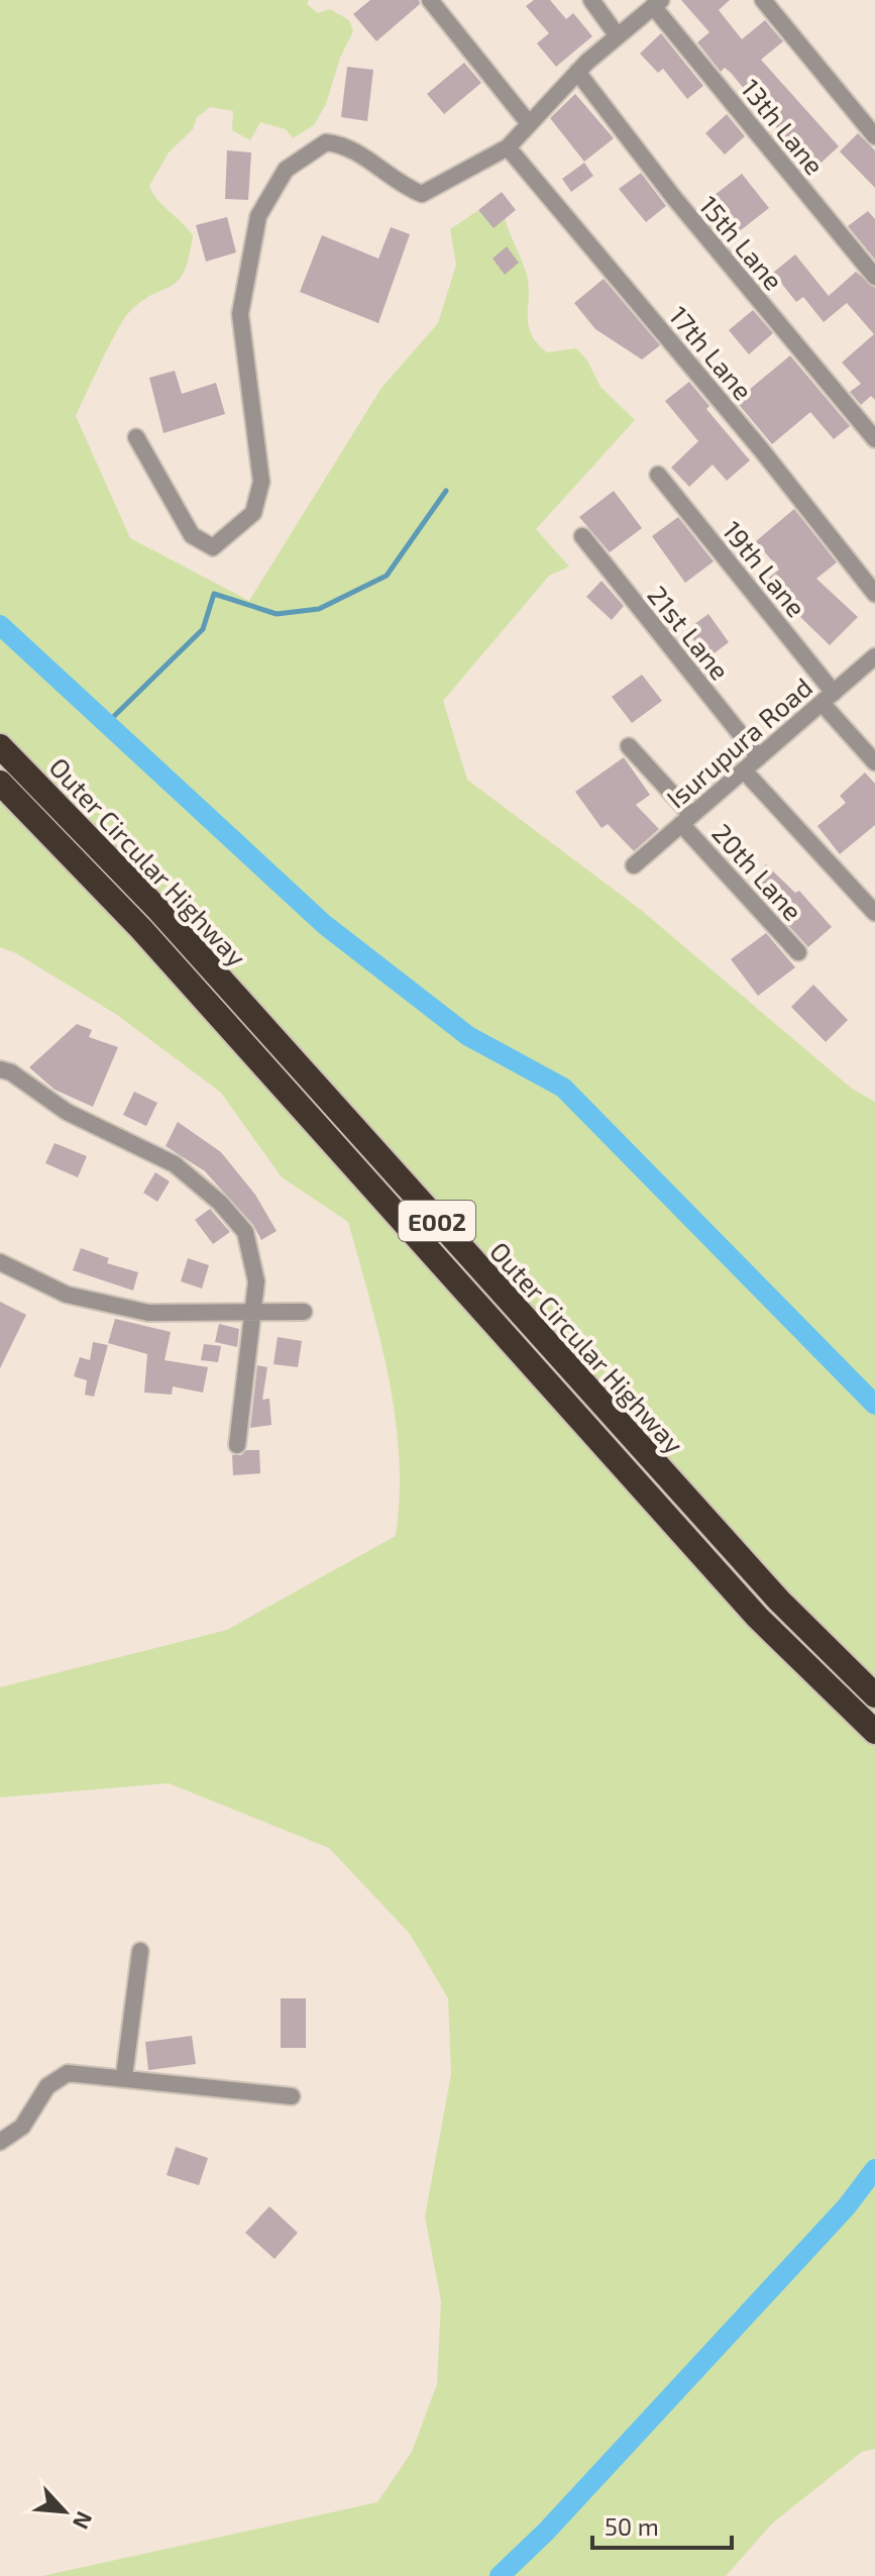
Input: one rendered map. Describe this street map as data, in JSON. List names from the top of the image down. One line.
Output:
{"streets":{"highway":["Outer Circular Highway","E002"],"street":["13th Lane","15th Lane","17th Lane","19th Lane","21st Lane","Isurupura Road","20th Lane"]},"crossings":[["19th Lane","Isurupura Road"],["21st Lane","Isurupura Road"],["Isurupura Road","20th Lane"]],"scale_bar":"50 m","north":"bottom right"}
